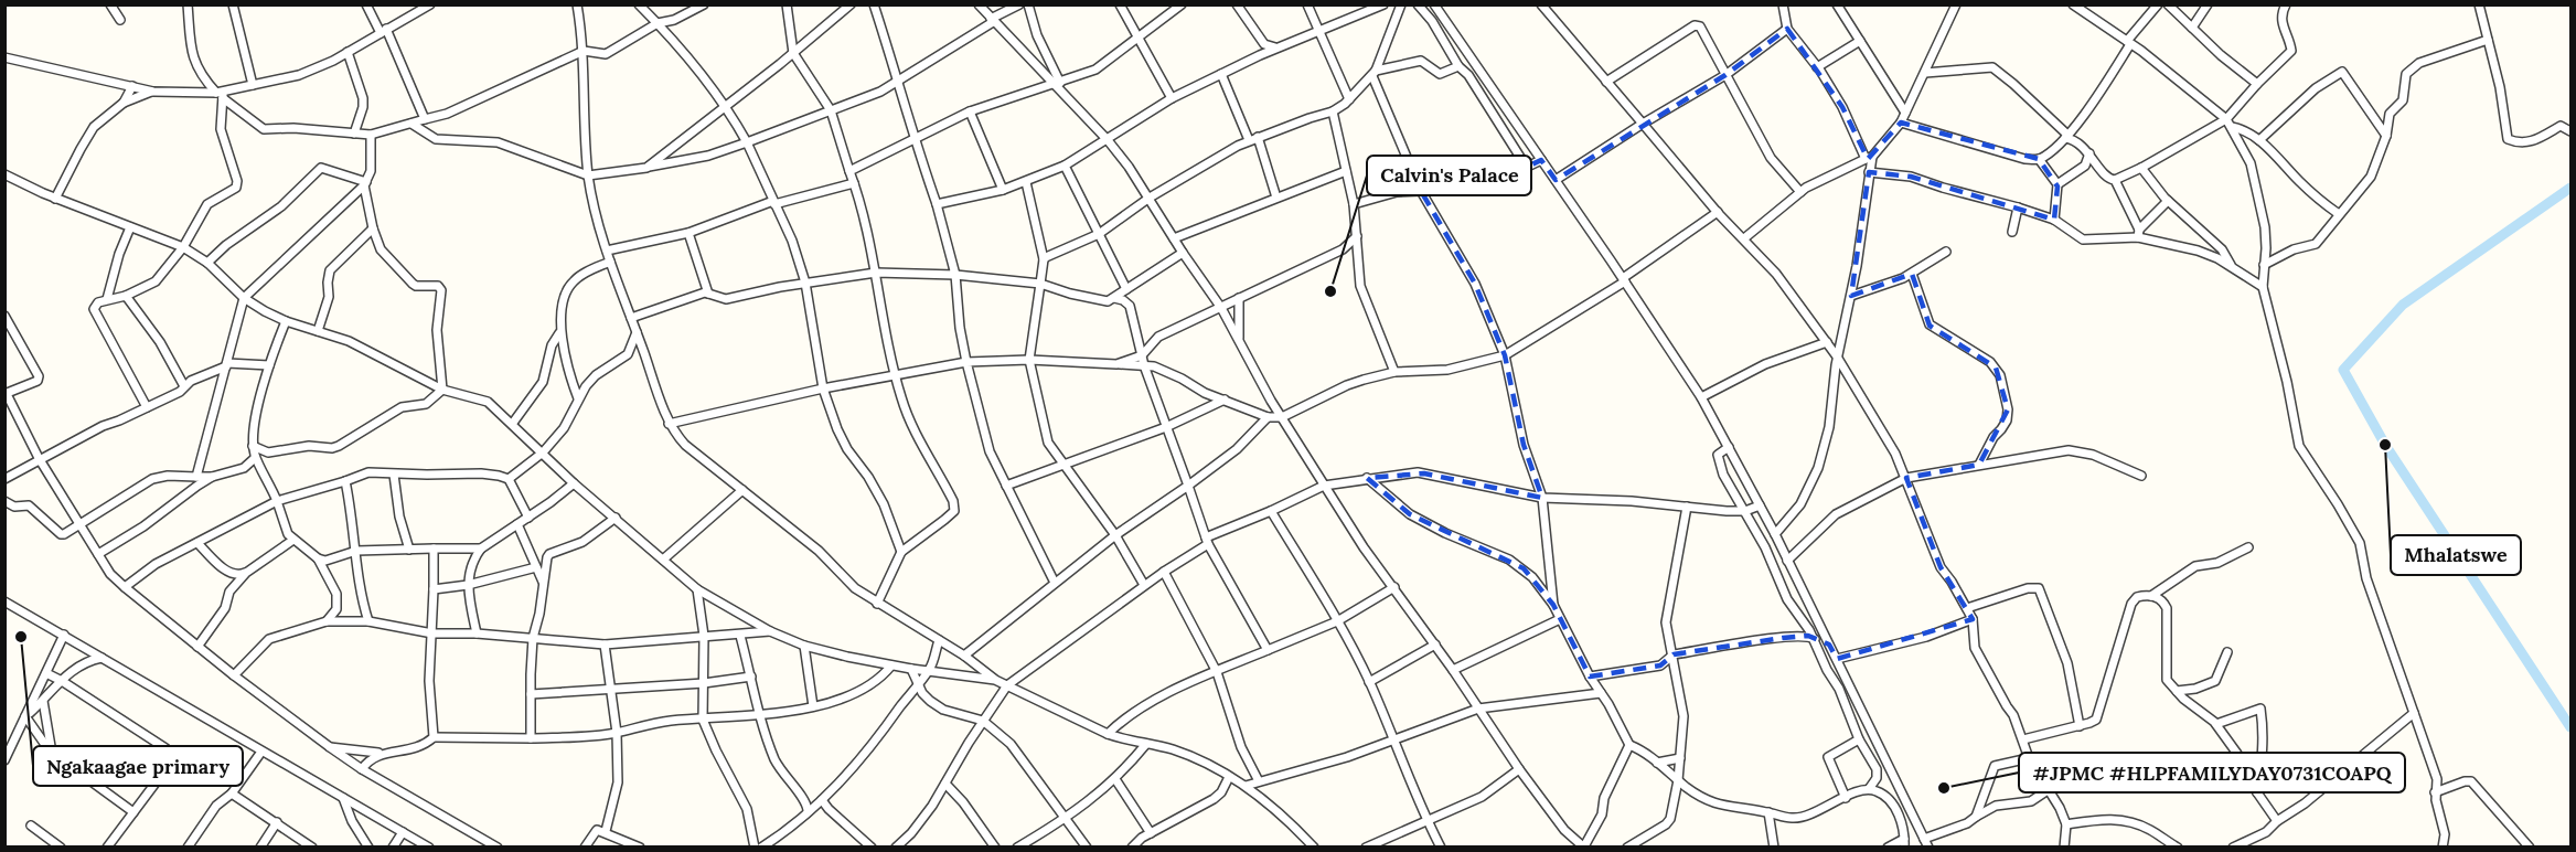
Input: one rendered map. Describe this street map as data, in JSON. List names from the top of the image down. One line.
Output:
{"places":["Calvin's Palace","Mhalatswe","Ngakaagae primary","#JPMC #HLPFAMILYDAY0731COAPQ"]}
